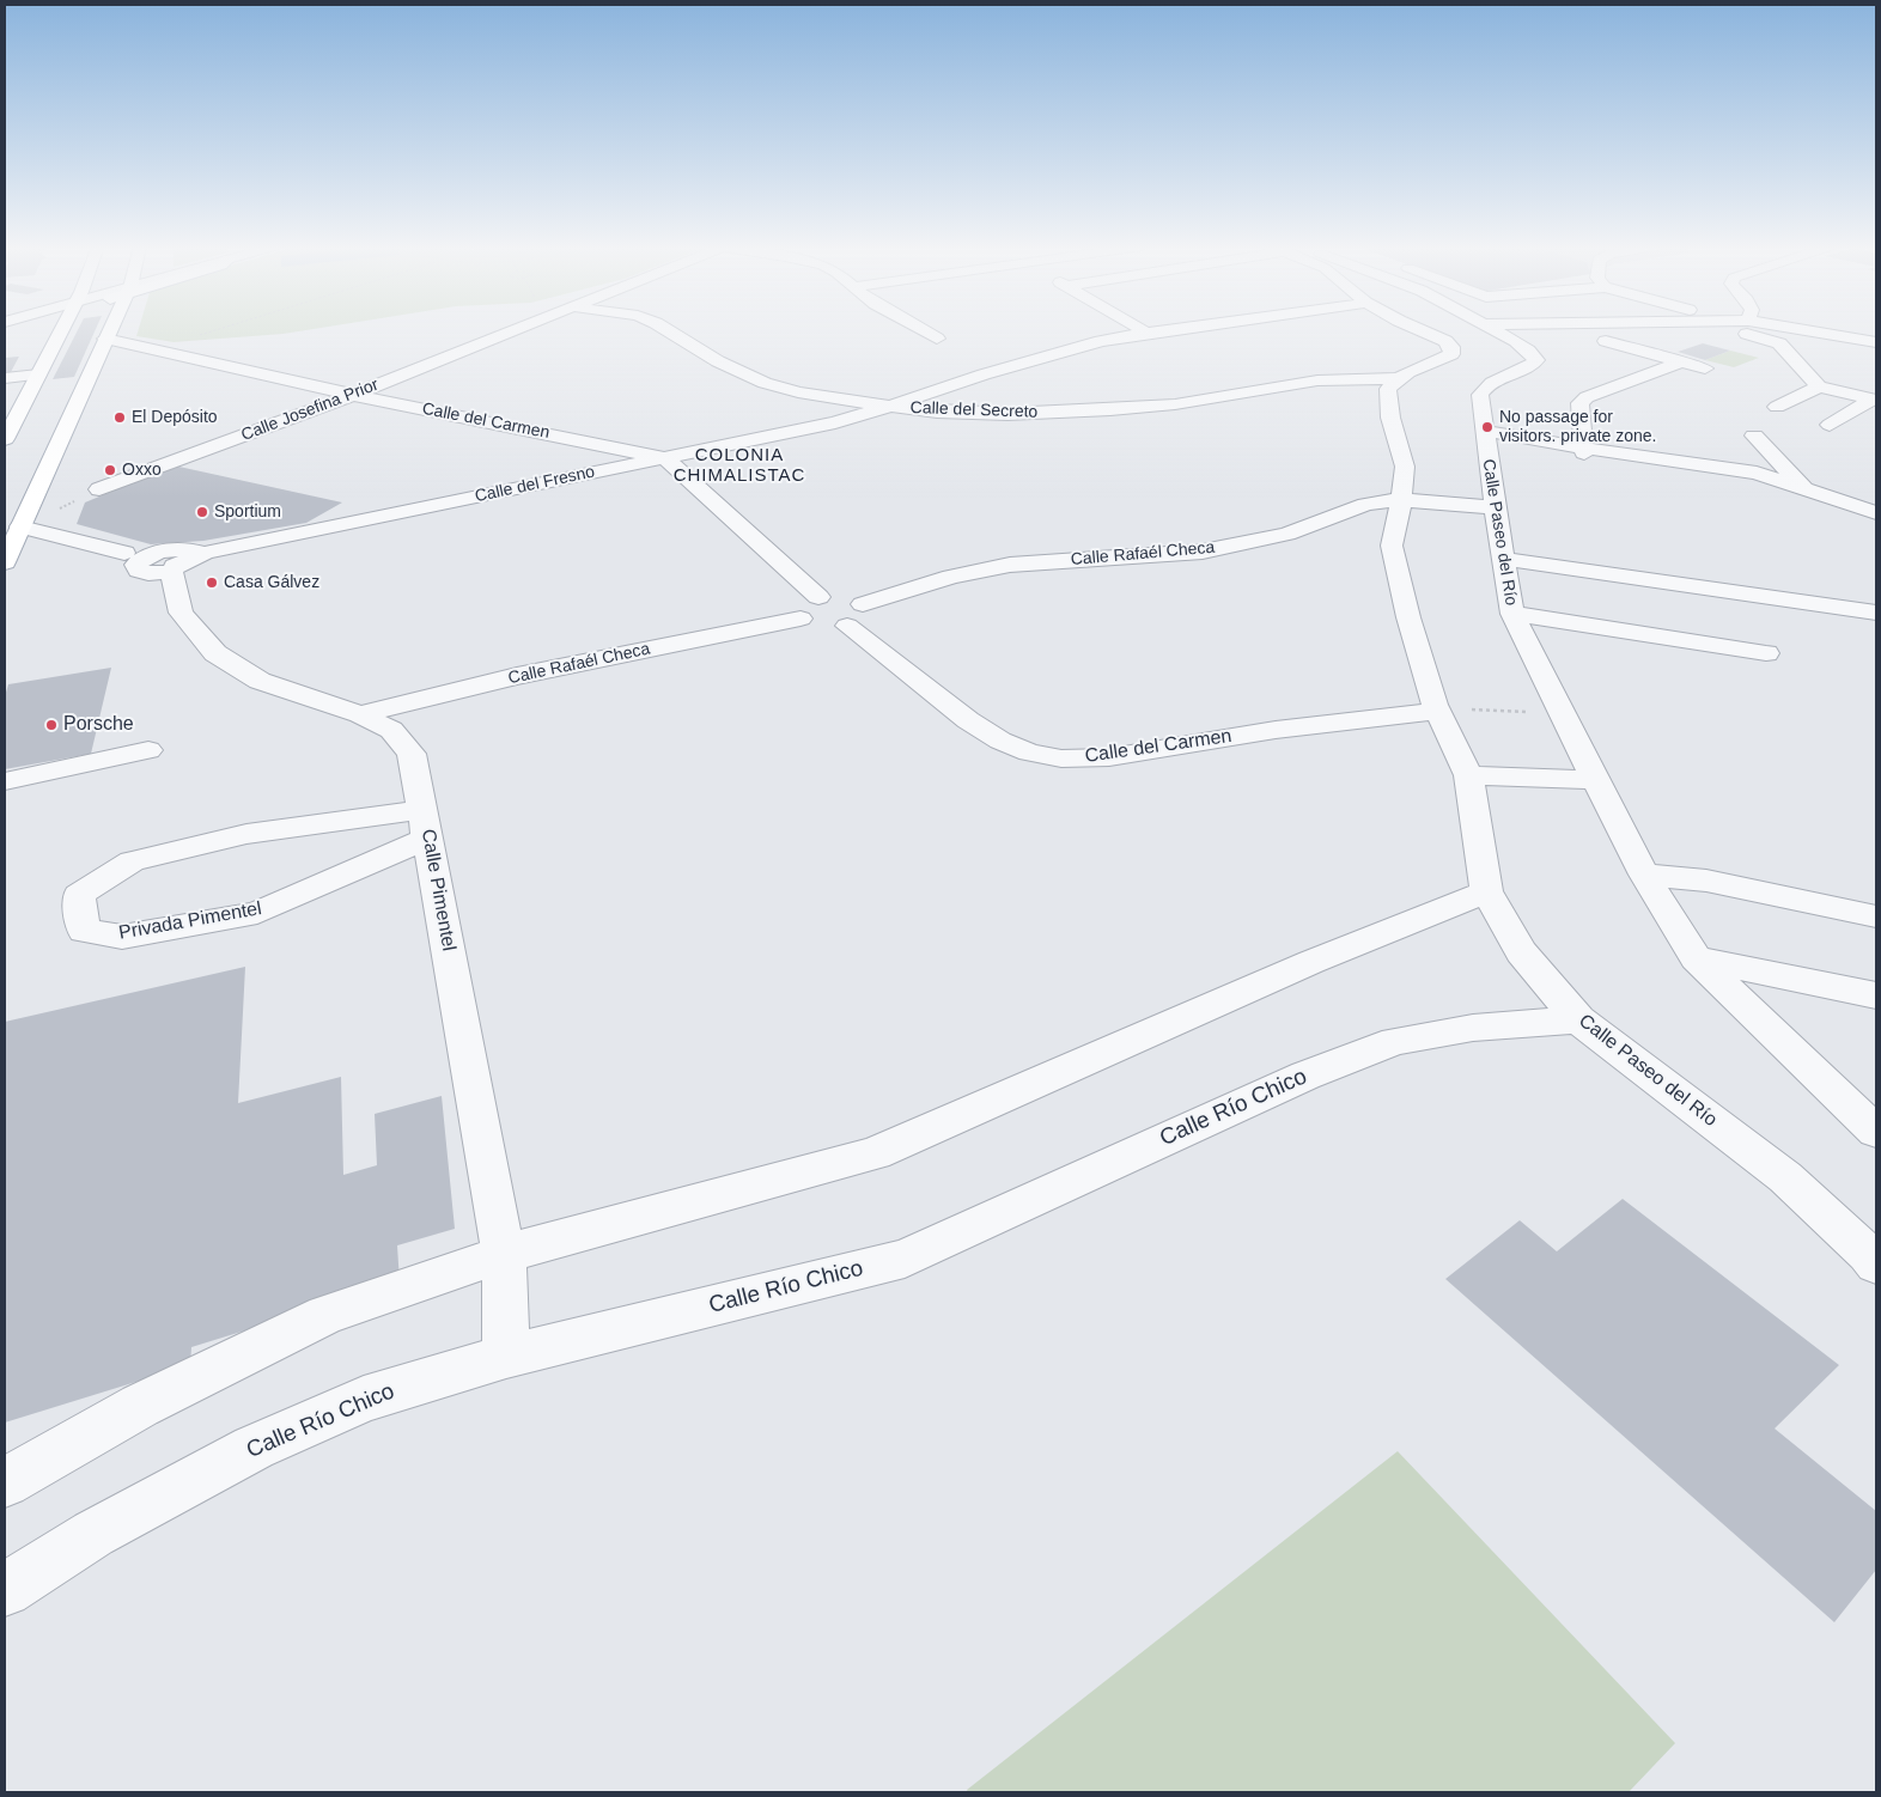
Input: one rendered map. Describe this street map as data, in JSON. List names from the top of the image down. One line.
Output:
{"streets":{"street":["Calle Josefina Prior","Calle del Secreto","Calle del Carmen","Calle del Fresno","Calle Paseo del Río","Calle Rafaél Checa","Calle Pimentel","Privada Pimentel","Calle Río Chico"]},"crossings":[["Calle Josefina Prior","Calle del Carmen"],["Calle del Secreto","Calle del Fresno"],["Calle del Secreto","Calle Paseo del Río"],["Calle del Carmen","Calle del Fresno"],["Calle del Carmen","Calle Paseo del Río"],["Calle del Carmen","Calle Rafaél Checa"],["Calle del Fresno","Calle Pimentel"],["Calle Paseo del Río","Calle Rafaél Checa"],["Calle Paseo del Río","Calle Río Chico"],["Calle Rafaél Checa","Calle Pimentel"],["Calle Pimentel","Privada Pimentel"],["Calle Pimentel","Calle Río Chico"]],"districts":["COLONIA CHIMALISTAC"],"places":["El Depósito","No passage for visitors. private zone.","Oxxo","Sportium","Casa Gálvez","Porsche"]}
